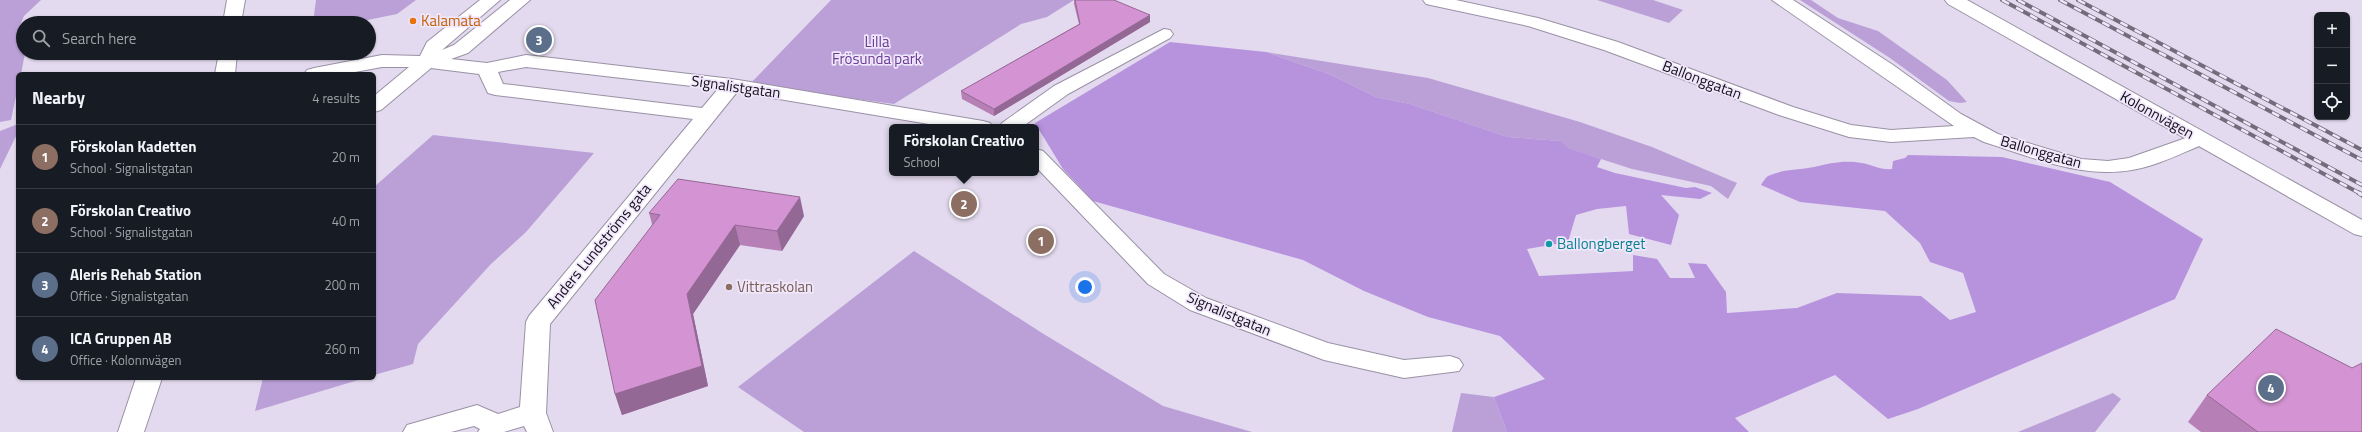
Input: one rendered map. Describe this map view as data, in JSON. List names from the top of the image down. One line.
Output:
{"streets":{"street":["Ballonggatan","Signalistgatan","Kolonnvägen","Anders Lundströms gata"]},"crossings":[["Ballonggatan","Kolonnvägen"],["Signalistgatan","Anders Lundströms gata"]],"parks":["Lilla Frösunda park"],"places":["Kalamata","Ballongberget","Vittraskolan"],"page":{"map_buttons":["+","−"],"search":"Search here","pins":["3","2","1","4"],"heading":["Nearby","4 results"],"popup":["Förskolan Creativo","School"],"list":[{"mark":"1","name":"Förskolan Kadetten","note":"School · Signalistgatan","value":"20 m"},{"mark":"2","name":"Förskolan Creativo","note":"School · Signalistgatan","value":"40 m"},{"mark":"3","name":"Aleris Rehab Station","note":"Office · Signalistgatan","value":"200 m"},{"mark":"4","name":"ICA Gruppen AB","note":"Office · Kolonnvägen","value":"260 m"}]}}
